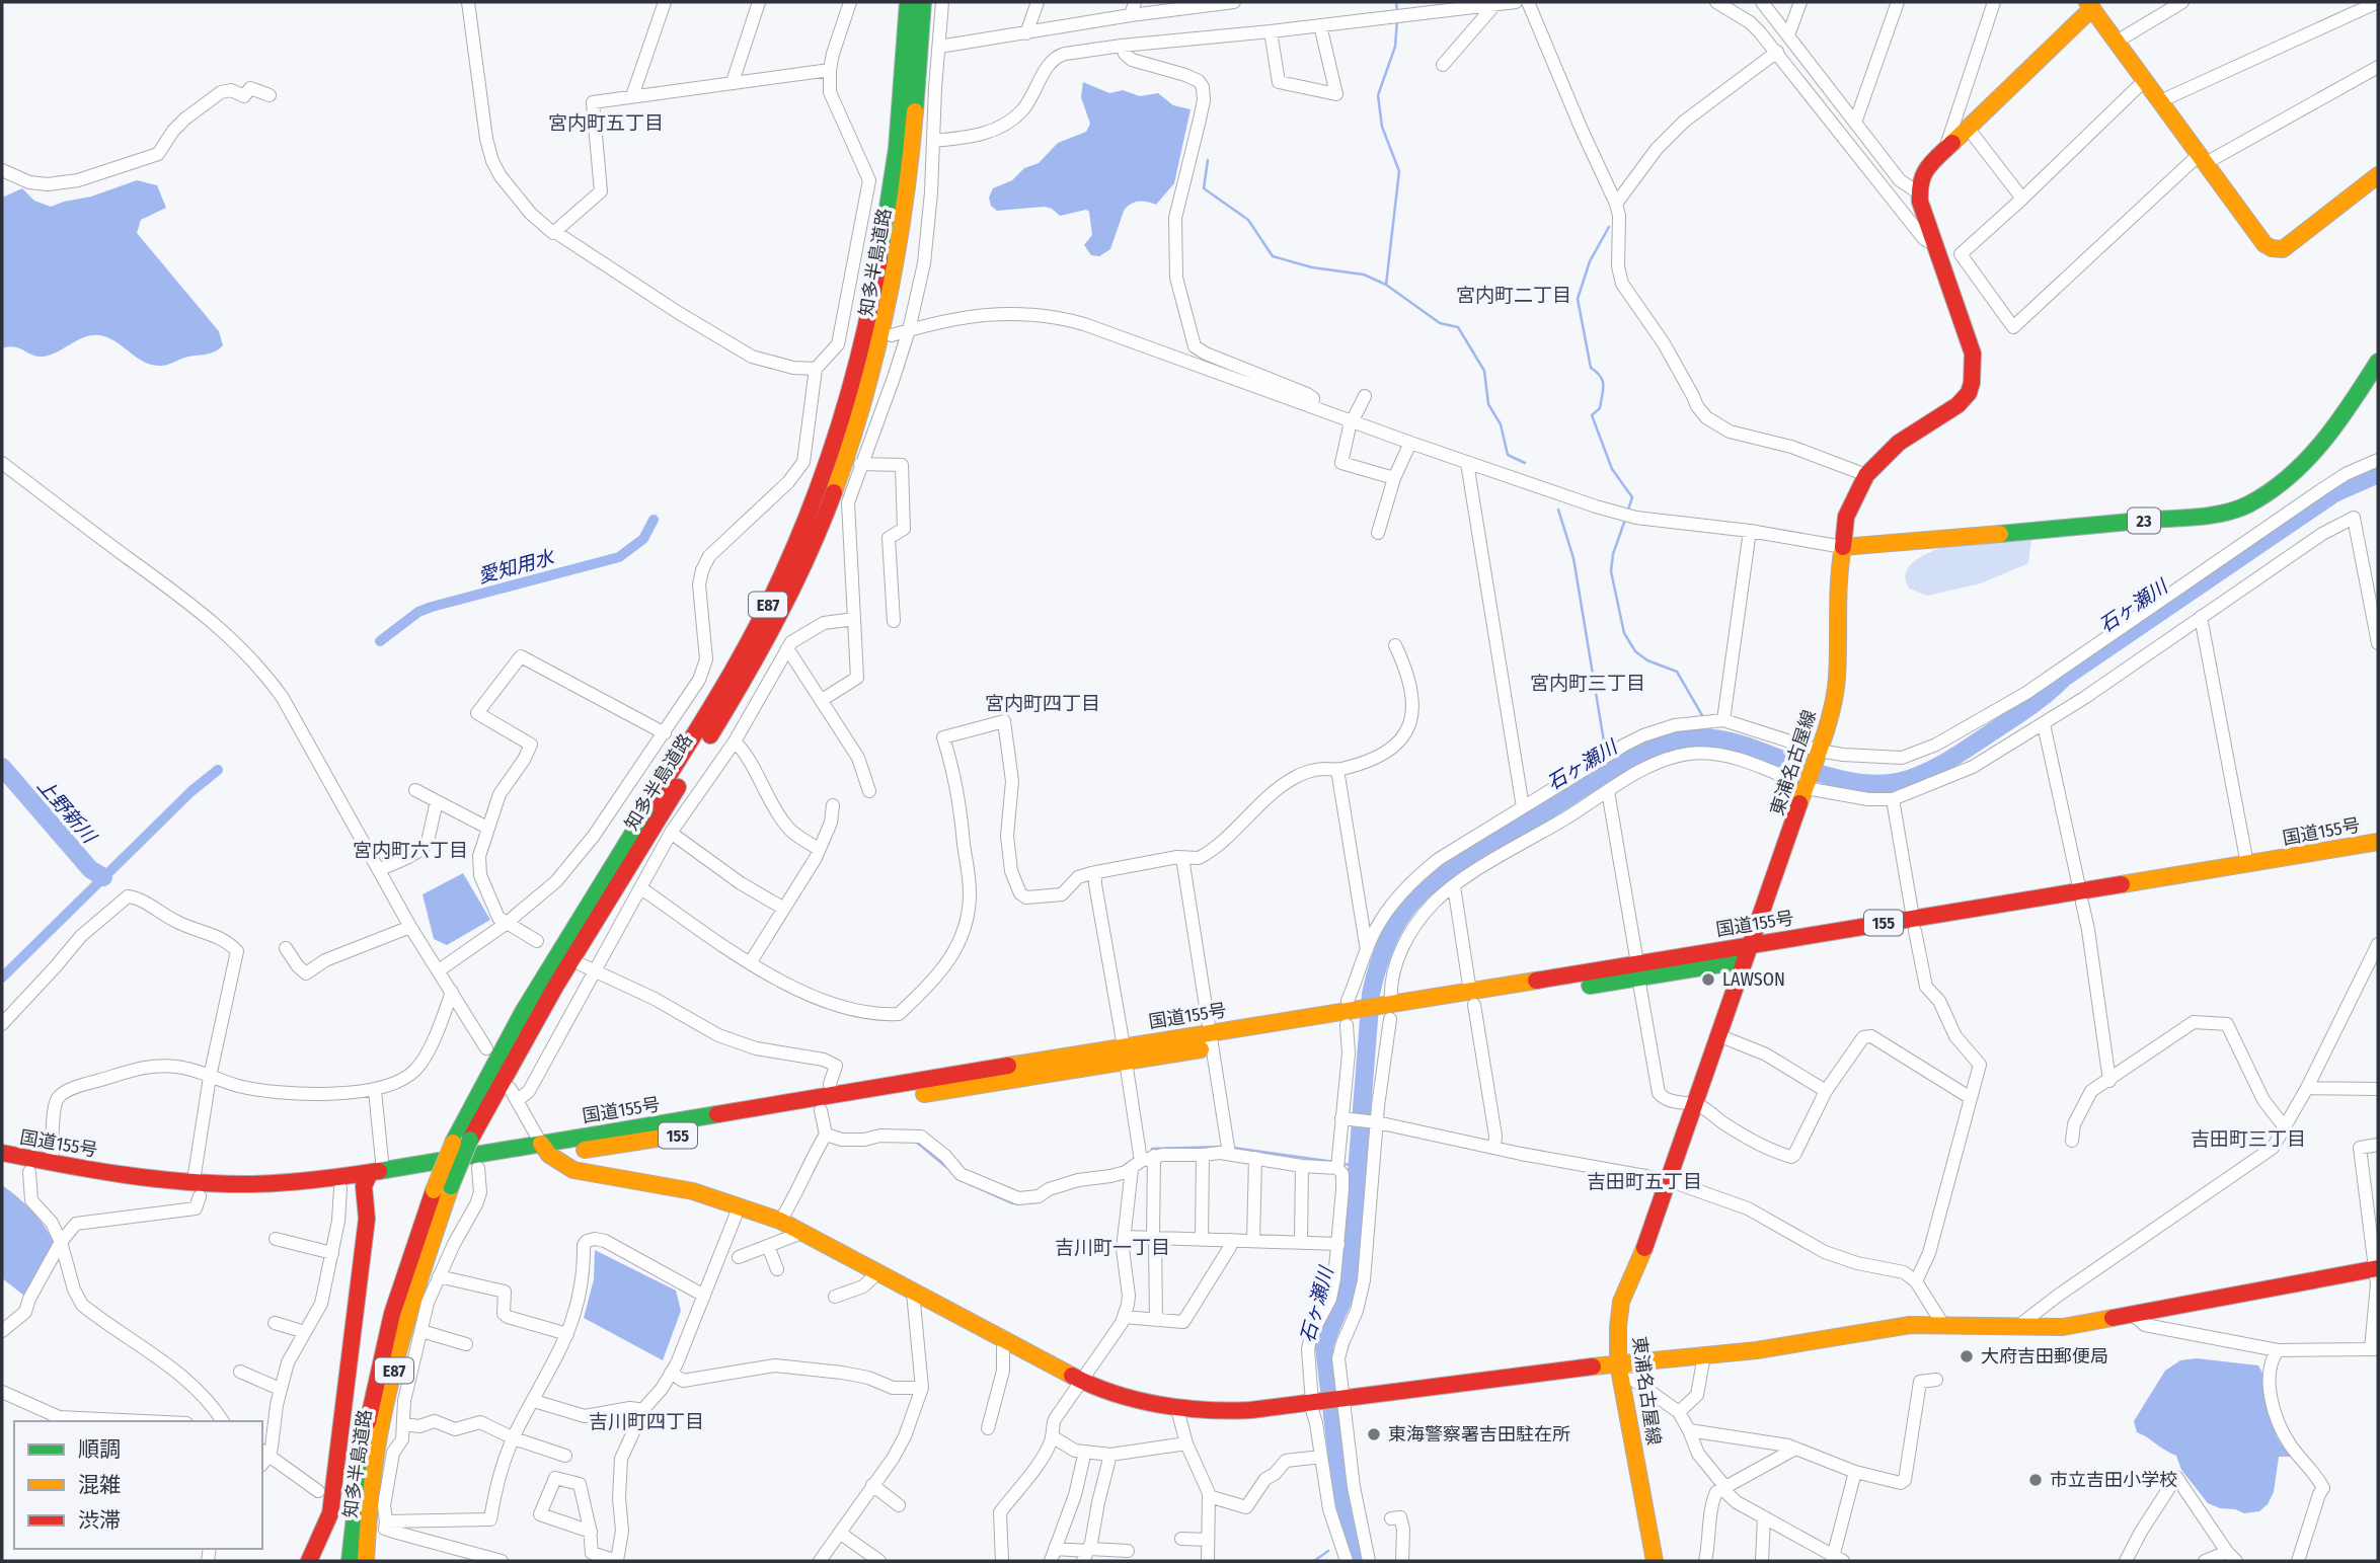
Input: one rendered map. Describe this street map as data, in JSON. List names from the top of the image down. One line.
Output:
{"streets":{"main road":["知多半島道路","23","E87","東浦名古屋線","国道155号","155"]},"crossings":[["23","東浦名古屋線"],["東浦名古屋線","国道155号"]],"districts":["宮内町五丁目","宮内町二丁目","宮内町三丁目","宮内町四丁目","宮内町六丁目","吉田町三丁目","吉田町五丁目","吉川町一丁目","吉川町四丁目"],"water":["愛知用水","石ヶ瀬川","上野新川"],"places":["LAWSON","大府吉田郵便局","東海警察署吉田駐在所","市立吉田小学校"],"legend":["順調","混雑","渋滞"]}
